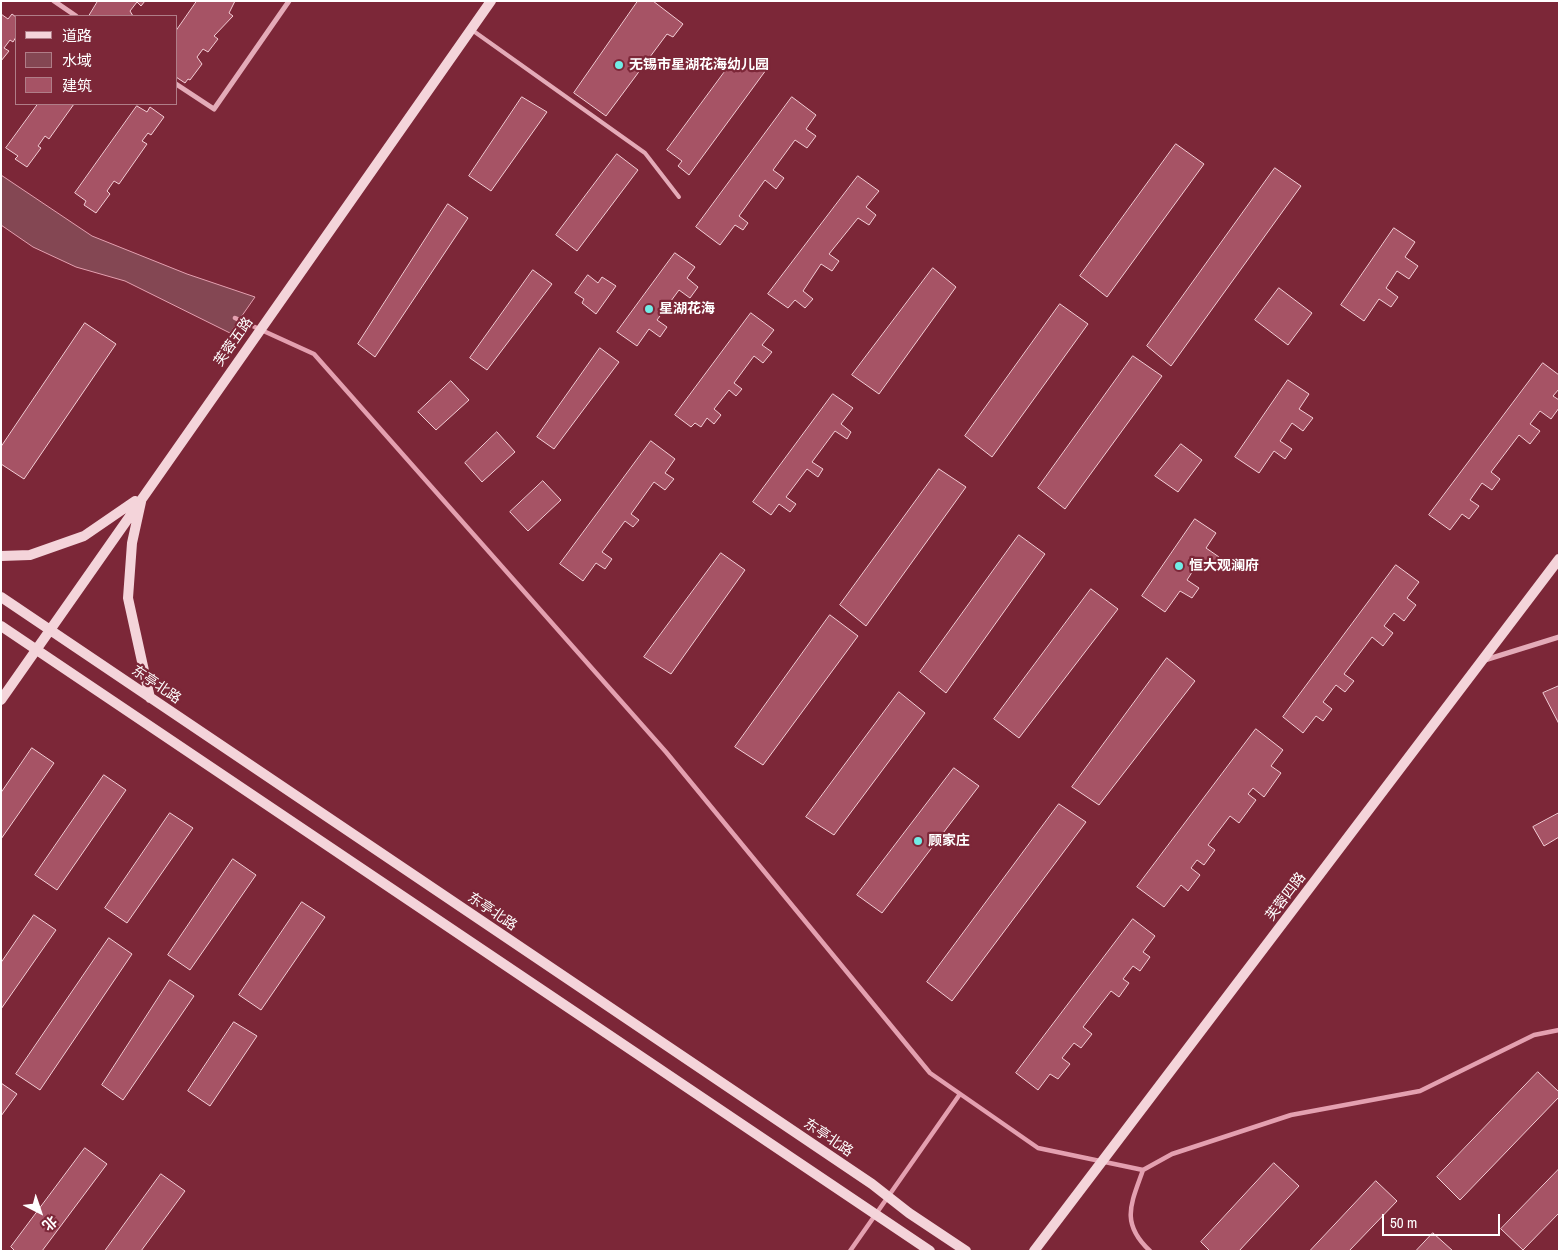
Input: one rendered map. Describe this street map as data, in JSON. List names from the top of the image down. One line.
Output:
{"streets":{"main road":["芙蓉五路","东亭北路","芙蓉四路"]},"crossings":[["芙蓉五路","东亭北路"]],"places":["无锡市星湖花海幼儿园","星湖花海","恒大观澜府","顾家庄"],"legend":["道路","水域","建筑"],"scale_bar":"50 m","north":"bottom right"}
